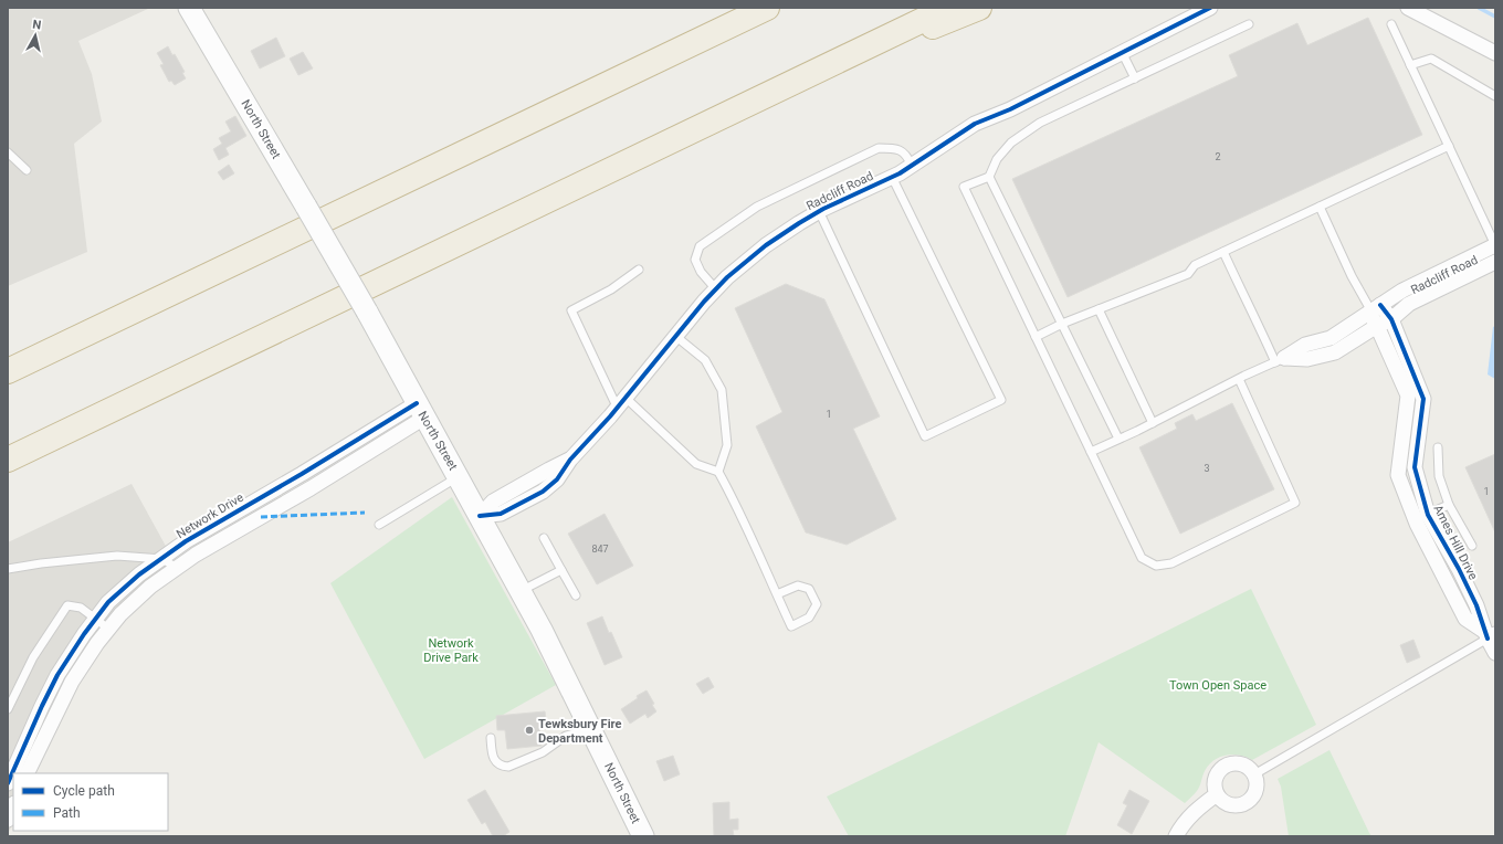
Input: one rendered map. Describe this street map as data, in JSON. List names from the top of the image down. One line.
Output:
{"streets":{"main road":["North Street"],"street":["Radcliff Road","Network Drive","Ames Hill Drive"]},"crossings":[["North Street","Radcliff Road"],["North Street","Network Drive"],["Radcliff Road","Ames Hill Drive"]],"parks":["Network Drive Park","Town Open Space"],"places":["Tewksbury Fire Department"],"house_numbers":["2","1","3","1","847"],"legend":["Cycle path","Path"],"north":"top"}
